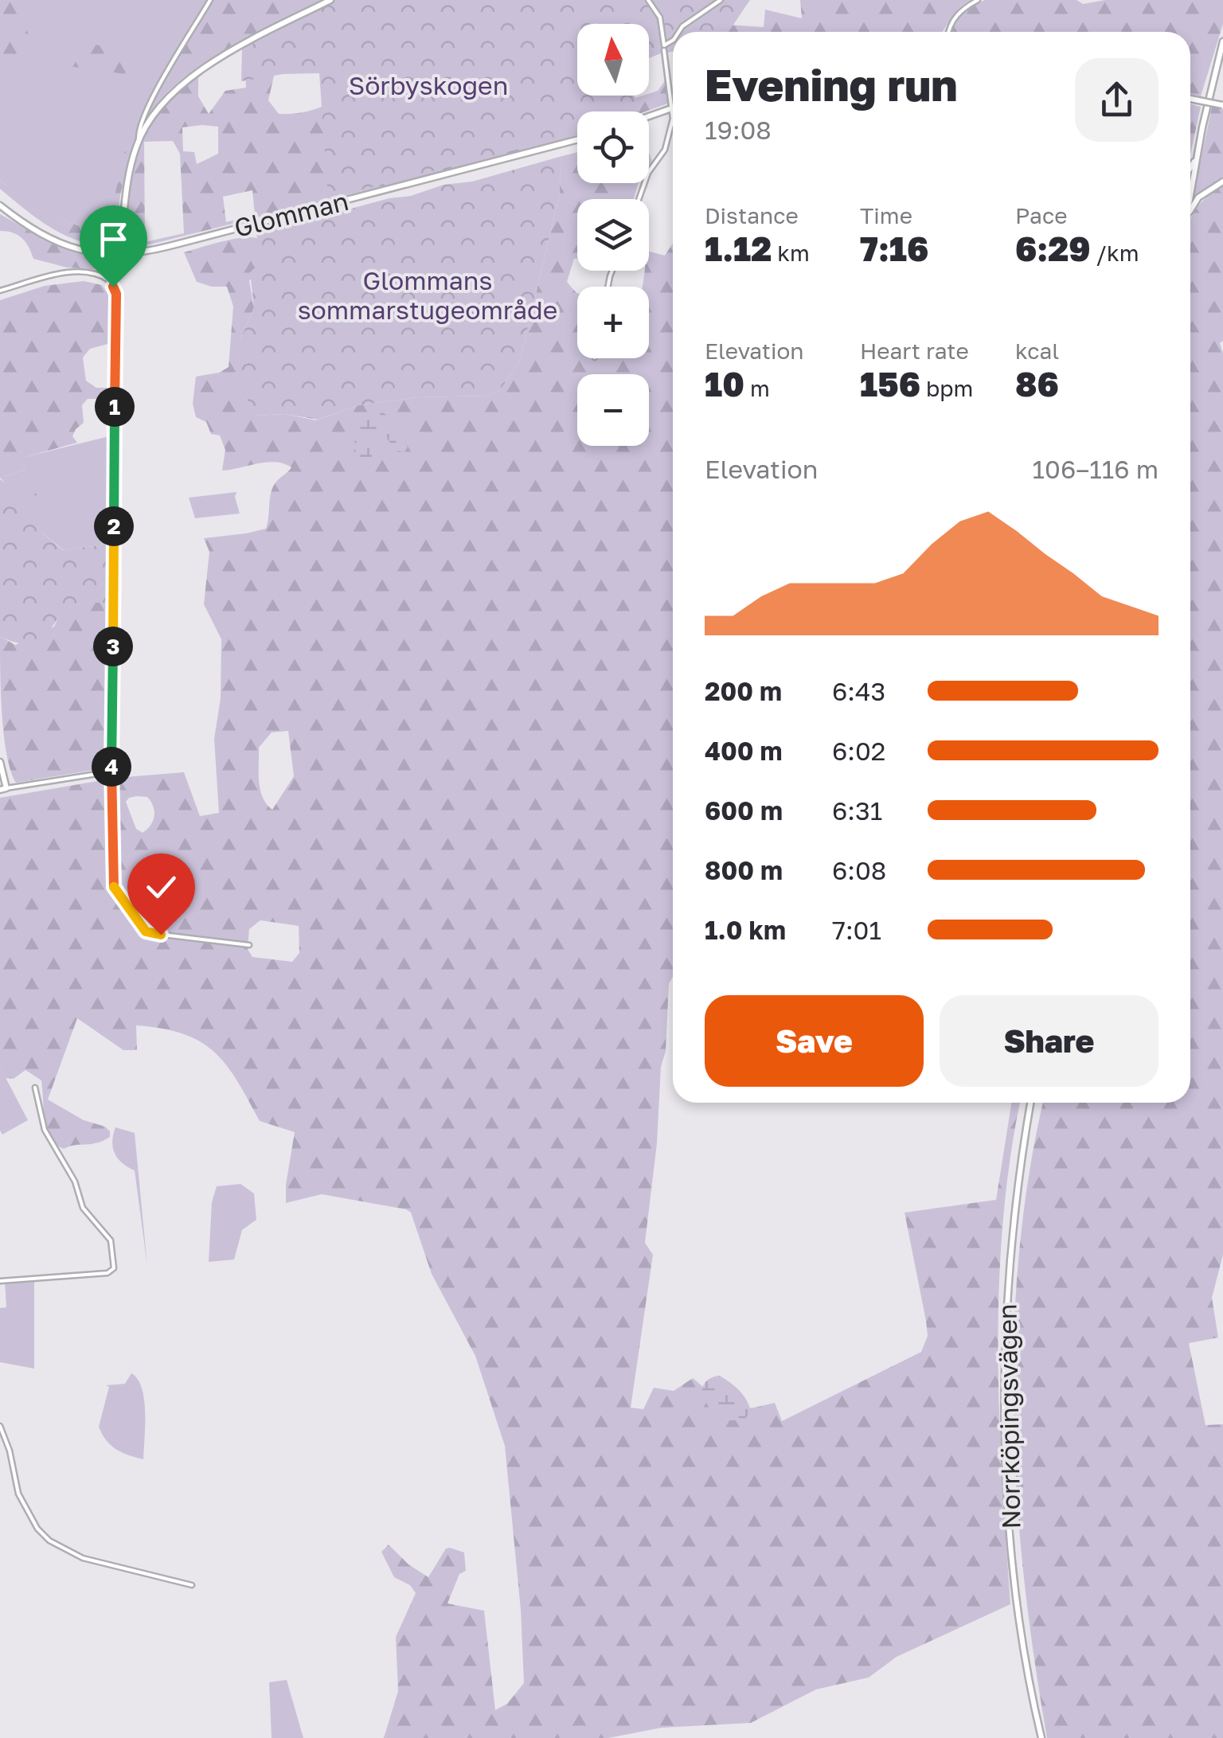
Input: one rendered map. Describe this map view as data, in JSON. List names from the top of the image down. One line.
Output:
{"streets":{"main road":["Glomman","Norrköpingsvägen"]},"parks":["Sörbyskogen","Glommans sommarstugeområde"],"north":"top","page":{"map_buttons":["+","−"],"heading":["Evening run","19:08"],"stats":[["Distance","1.12 km"],["Time","7:16"],["Pace","6:29 /km"],["Elevation","10 m"],["Heart rate","156 bpm"],["kcal","86"]],"pins":["1","2","3","4"],"chart":["Elevation","106–116 m"],"list":[{"name":"200 m","note":"6:43"},{"name":"400 m","note":"6:02"},{"name":"600 m","note":"6:31"},{"name":"800 m","note":"6:08"},{"name":"1.0 km","note":"7:01"}],"buttons":["Save","Share"]}}
